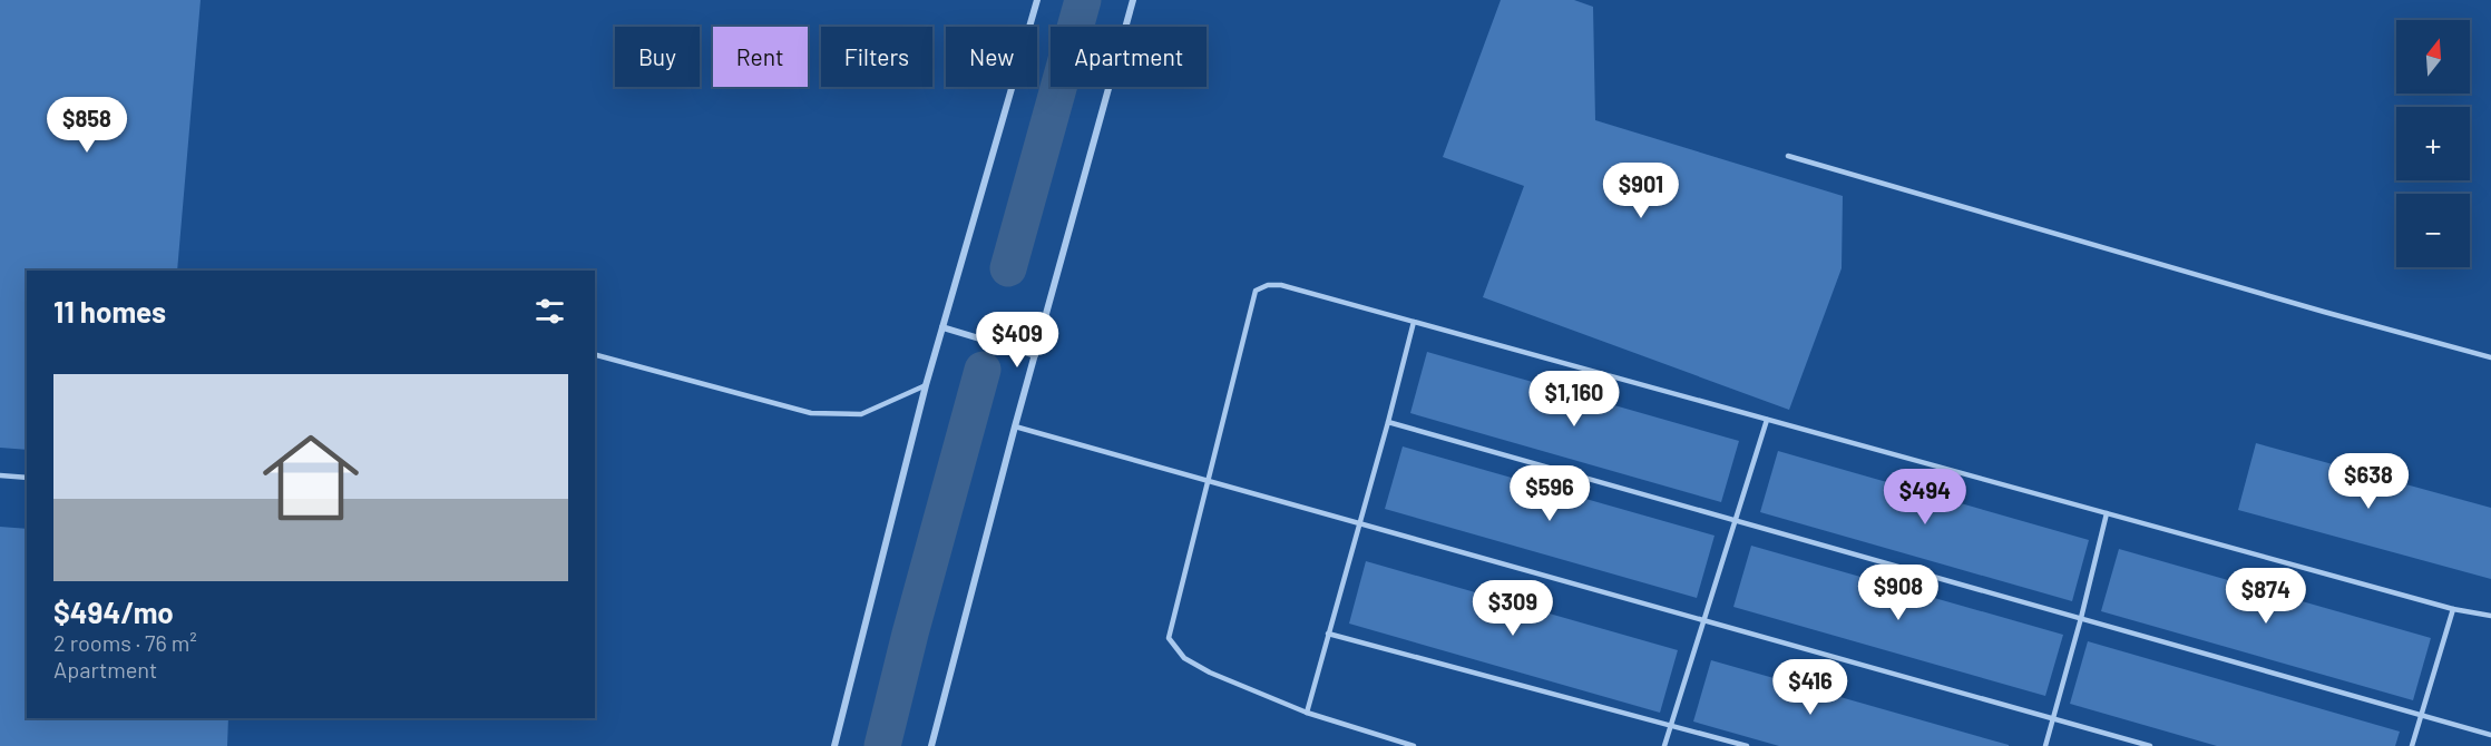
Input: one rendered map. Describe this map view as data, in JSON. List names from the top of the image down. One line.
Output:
{"north":"top","page":{"map_buttons":["+","−"],"chip":["Buy","Rent","Filters","New","Apartment"],"price":["$858","$901","$409","$1,160","$638","$596","$494","$908","$874","$309","$416"],"heading":"11 homes","list":[{"name":"$494/mo","note":"2 rooms · 76 m² · Apartment"}]}}
